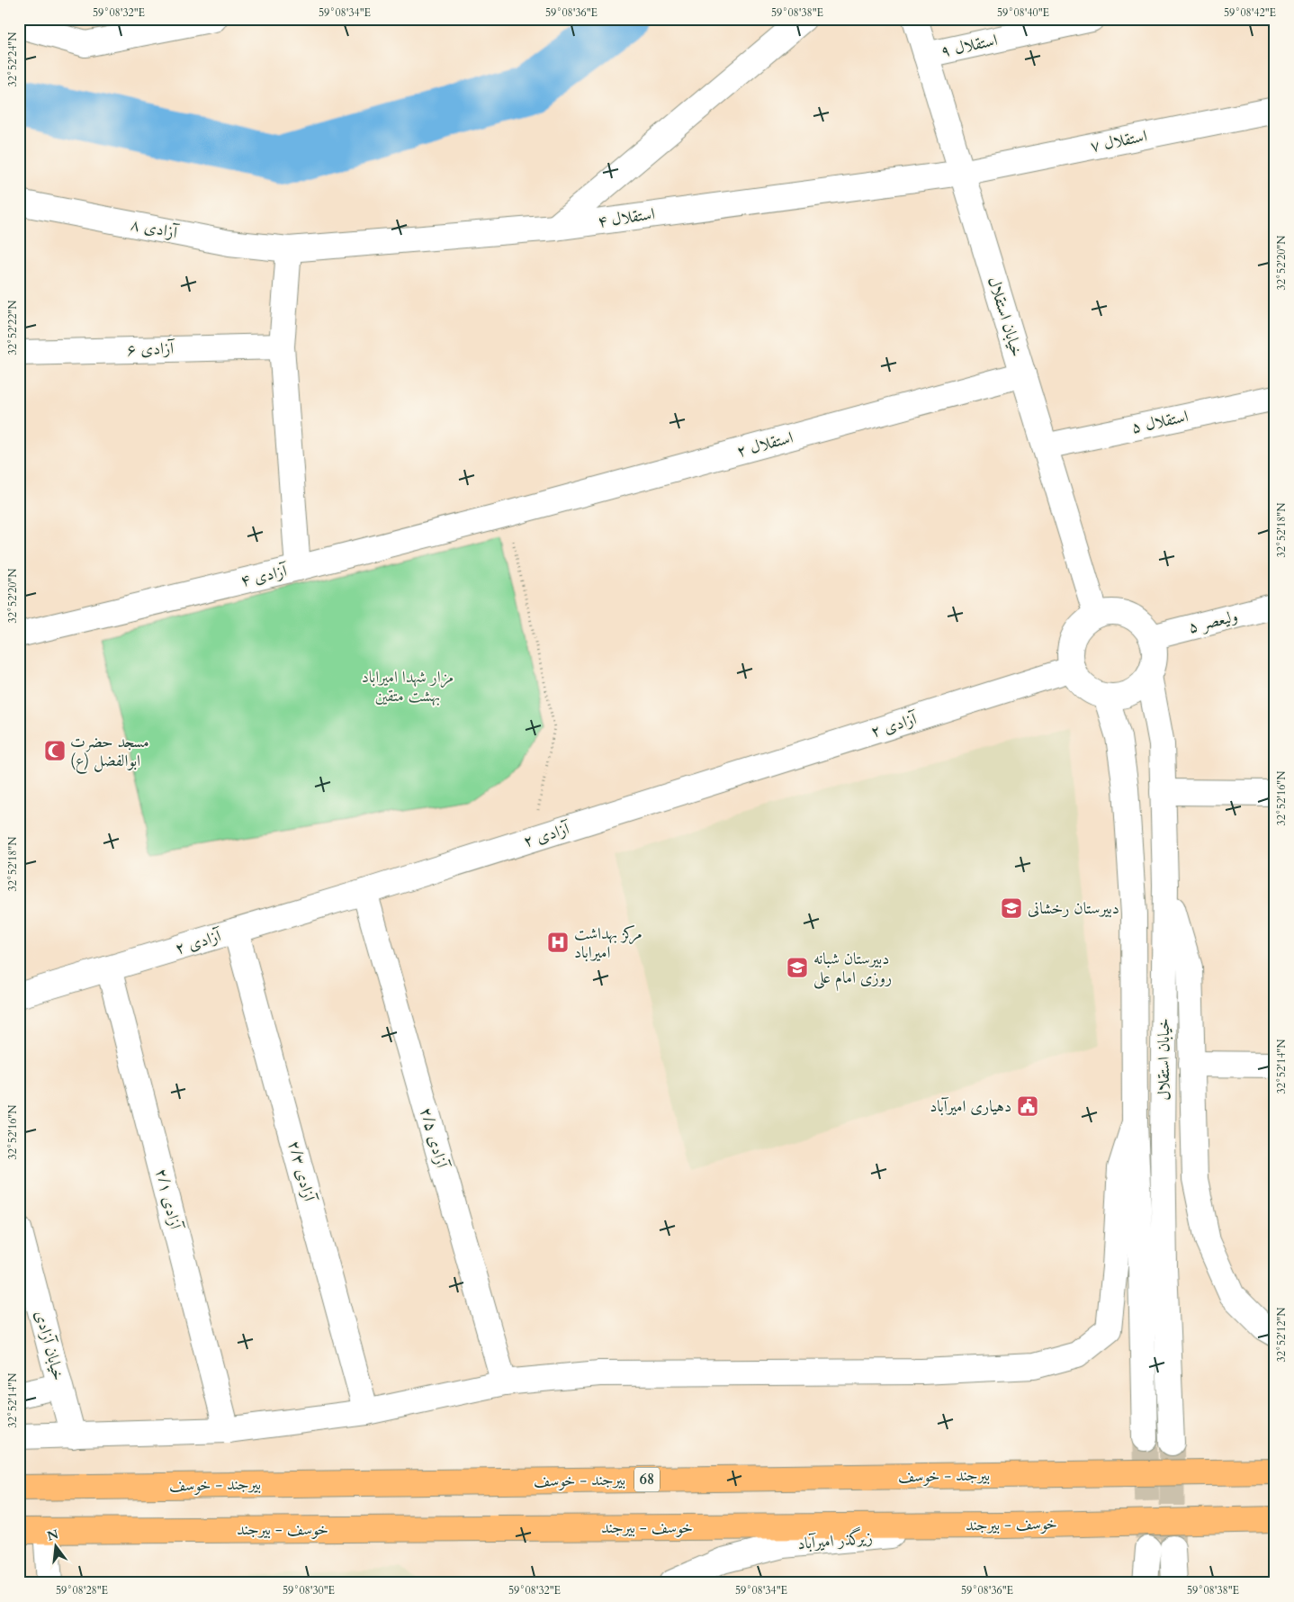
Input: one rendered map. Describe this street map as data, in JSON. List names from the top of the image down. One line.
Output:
{"streets":{"highway":["بیرجند - خوسف","68","خوسف - بیرجند"],"street":["استقلال ۹","استقلال ۷","استقلال ۴","آزادی ۸","خیابان استقلال","آزادی ۶","استقلال ۵","استقلال ۲","آزادی ۴","ولیعصر ۵","آزادی ۲","آزادی ۲/۵","آزادی ۲/۳","آزادی ۲/۱","خیابان آزادی","زیرگذر امیرآباد"]},"crossings":[["استقلال ۹","خیابان استقلال"],["استقلال ۷","استقلال ۴"],["استقلال ۷","خیابان استقلال"],["استقلال ۴","آزادی ۸"],["استقلال ۴","خیابان استقلال"],["خیابان استقلال","استقلال ۵"],["خیابان استقلال","استقلال ۲"],["خیابان استقلال","ولیعصر ۵"],["خیابان استقلال","آزادی ۲"],["استقلال ۲","آزادی ۴"],["ولیعصر ۵","آزادی ۲"],["آزادی ۲","آزادی ۲/۵"],["آزادی ۲","آزادی ۲/۳"],["آزادی ۲","آزادی ۲/۱"],["خوسف - بیرجند","زیرگذر امیرآباد"]],"parks":["مزار شهدا امیراباد بهشت متقین"],"places":{"mosque":["مسجد حضرت ابوالفضل (ع)"],"school or university":["دبیرستان رخشانی","دبیرستان شبانه روزی امام علی"],"hospital":["مرکز بهداشت امیراباد"],"public building":["دهیاری امیرآباد"]},"north":"top","coordinates":["59°08'32\"E","59°08'34\"E","59°08'36\"E","59°08'38\"E","59°08'40\"E","59°08'42\"E","32°52'24\"N","32°52'20\"N","32°52'22\"N","32°52'18\"N","32°52'16\"N","32°52'14\"N","32°52'12\"N","59°08'28\"E","59°08'30\"E"]}
